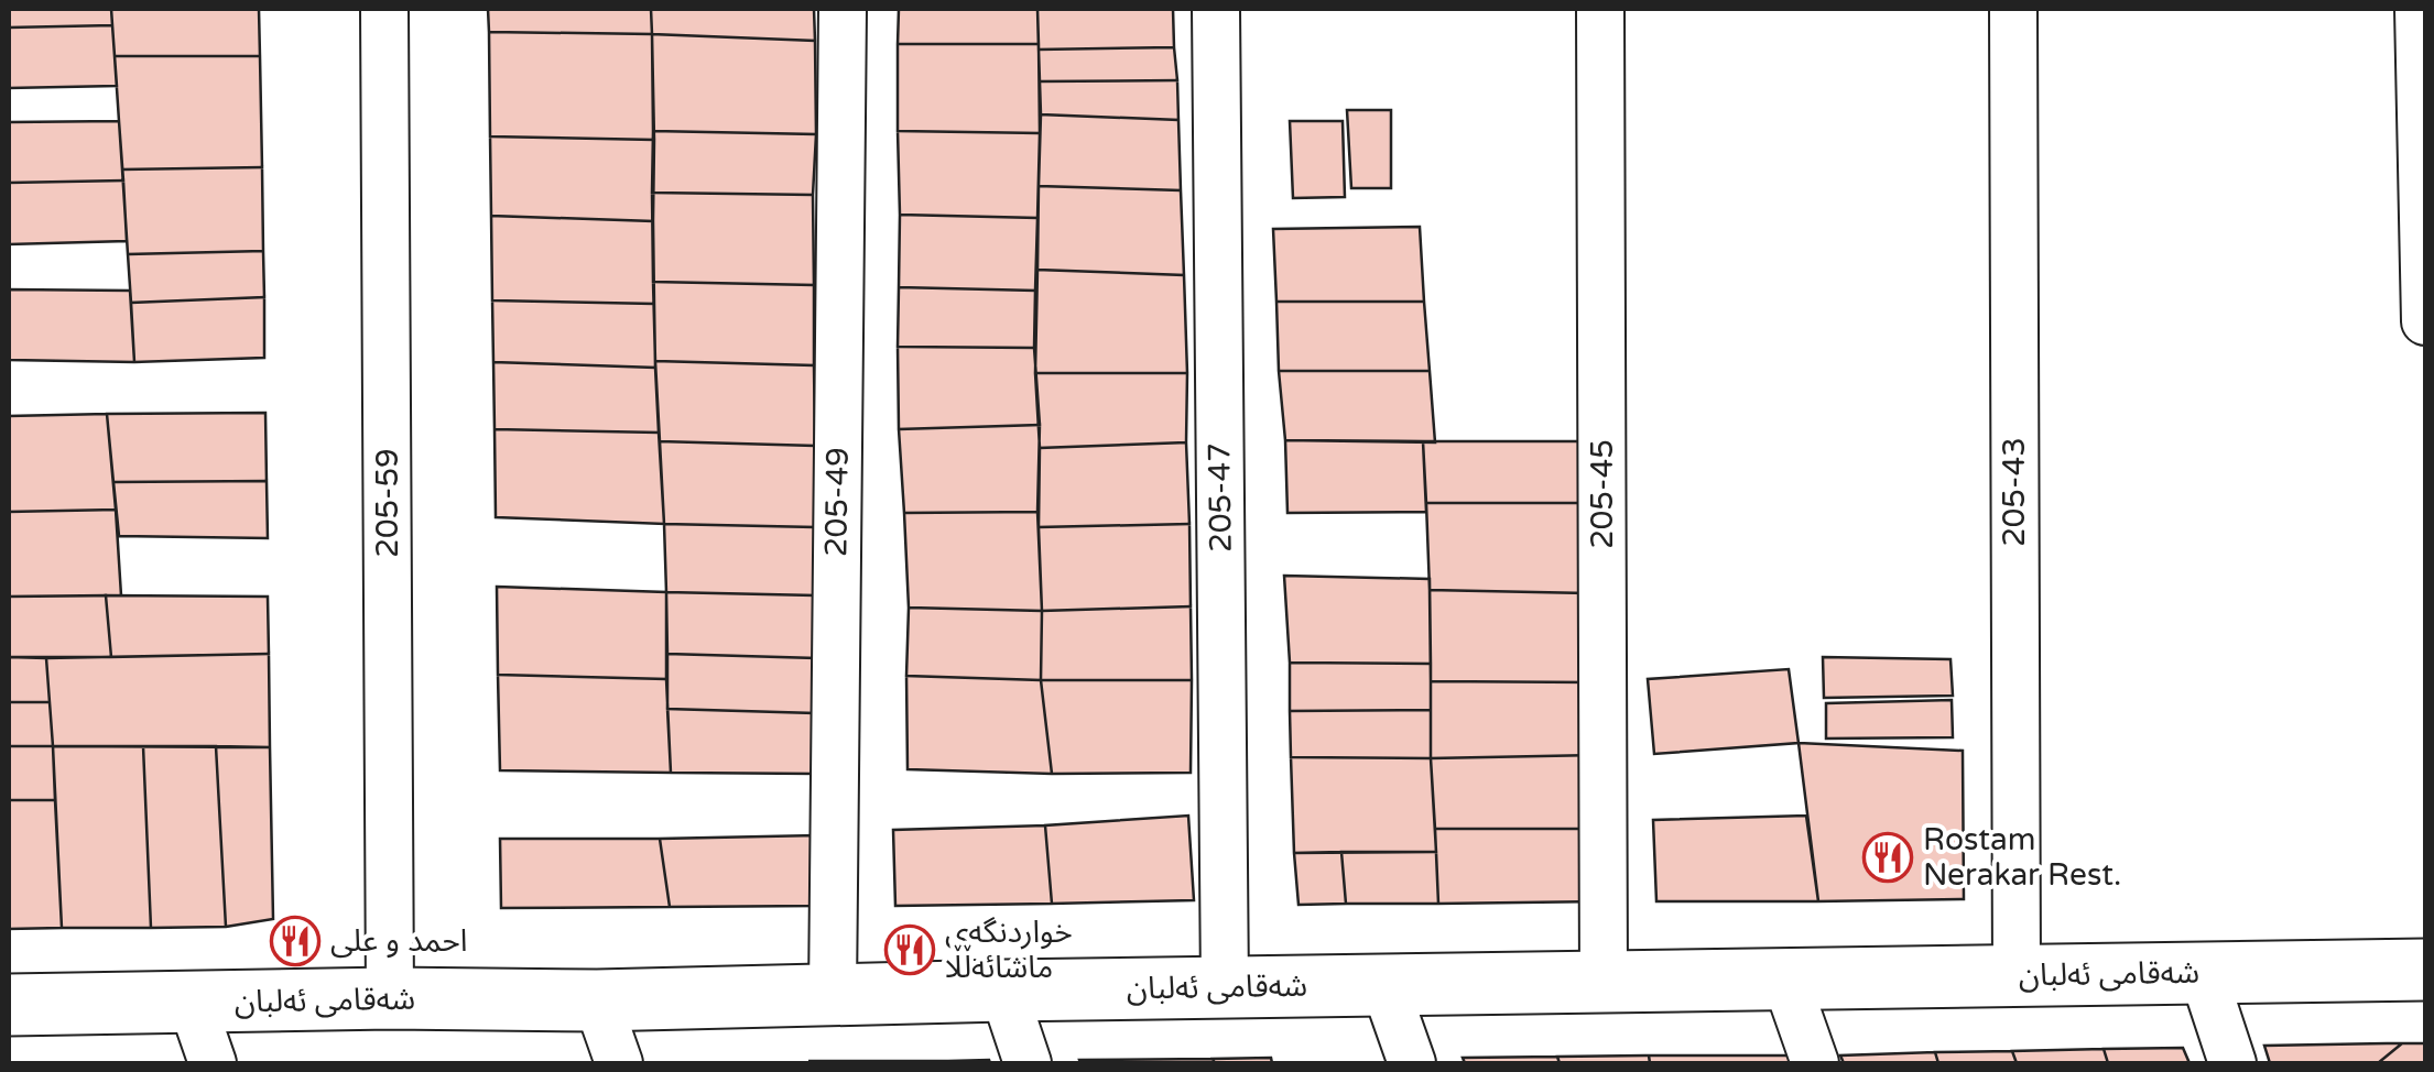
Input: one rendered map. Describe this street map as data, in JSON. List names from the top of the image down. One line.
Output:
{"streets":{"street":["205-43","205-45","205-47","205-49","205-59","شەقامی ئەلبان"]},"crossings":[["205-43","شەقامی ئەلبان"],["205-45","شەقامی ئەلبان"],["205-47","شەقامی ئەلبان"],["205-49","شەقامی ئەلبان"],["205-59","شەقامی ئەلبان"]],"places":{"restaurant":["Rostam Nerakar Rest.","احمد و علی","خواردنگەی ماشائەڵڵا"]}}
